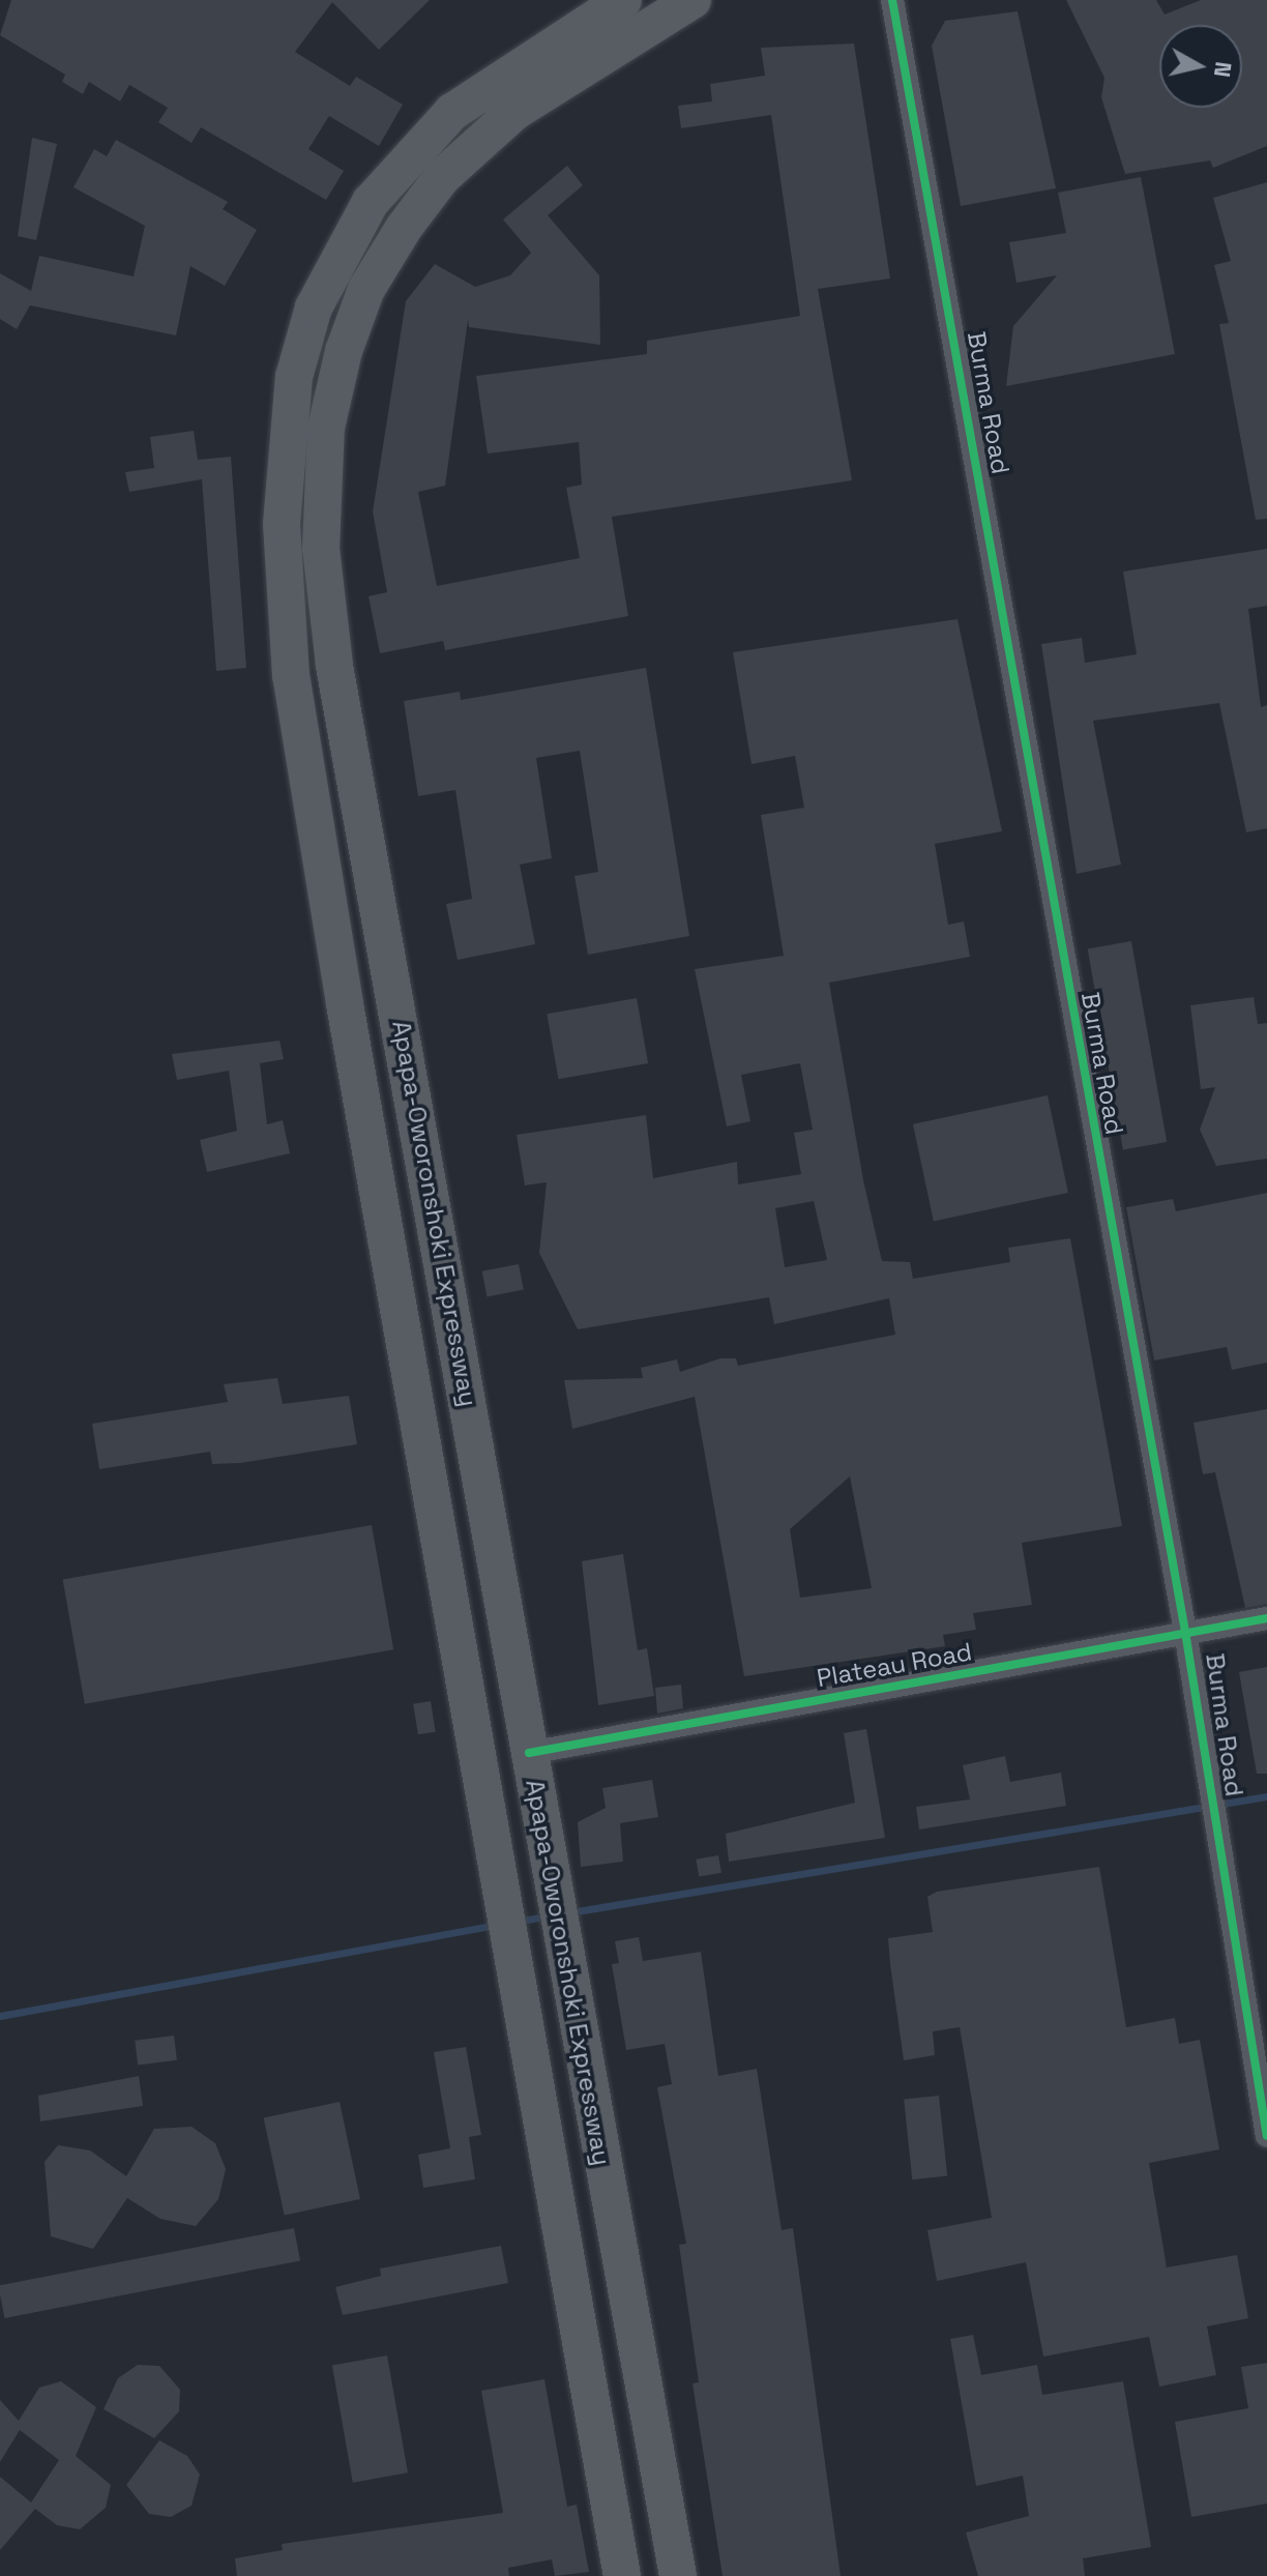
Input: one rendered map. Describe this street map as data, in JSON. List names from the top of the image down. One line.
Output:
{"streets":{"main road":["Apapa-Oworonshoki Expressway"],"street":["Burma Road","Plateau Road"]},"crossings":[["Burma Road","Plateau Road"],["Apapa-Oworonshoki Expressway","Plateau Road"]],"north":"right"}
